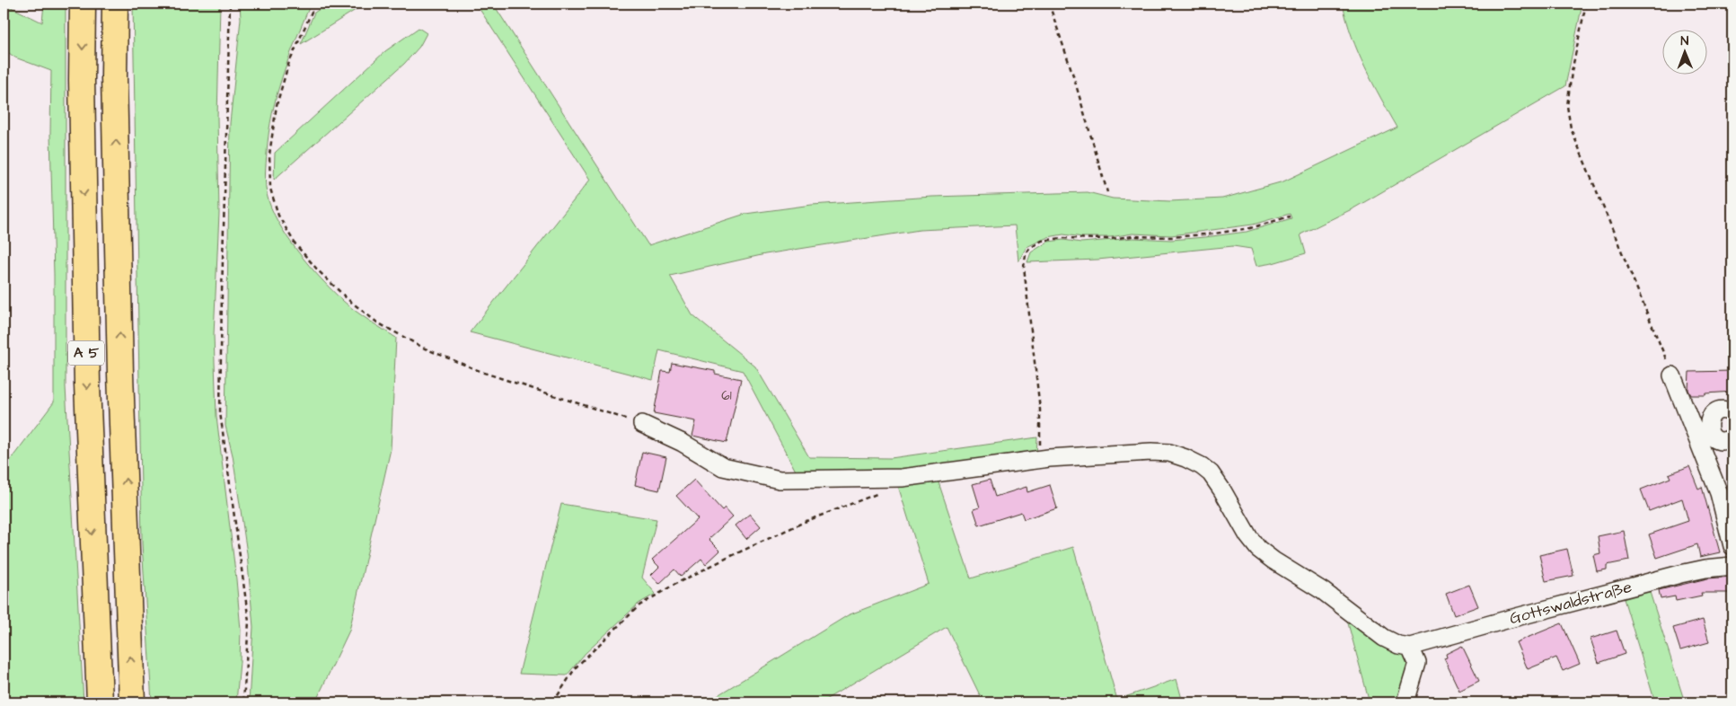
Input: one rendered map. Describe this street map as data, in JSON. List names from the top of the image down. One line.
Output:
{"streets":{"highway":["A 5"],"street":["Gottswaldstraße"]},"house_numbers":["61"],"north":"top"}
